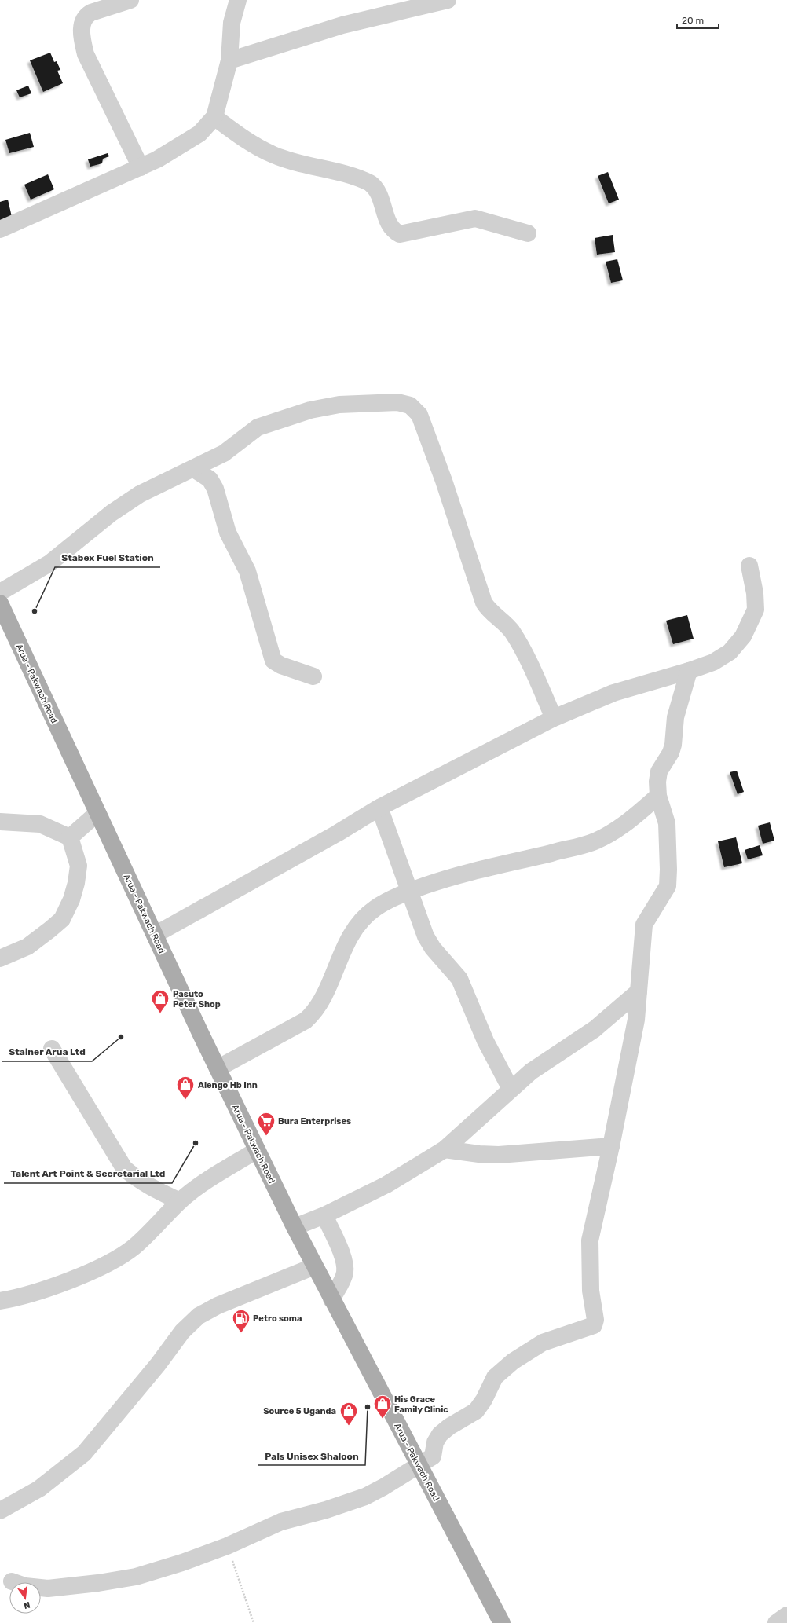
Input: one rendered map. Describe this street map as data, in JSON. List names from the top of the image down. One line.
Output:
{"streets":{"main road":["Arua - Pakwach Road"]},"places":{"other":["Stabex Fuel Station","Stainer Arua Ltd","Talent Art Point & Secretarial Ltd","Pals Unisex Shaloon"],"shop":["Pasuto Peter Shop","Alengo Hb Inn","His Grace Family Clinic","Source 5 Uganda"],"supermarket":["Bura Enterprises"],"fuel station":["Petro soma"]},"scale_bar":"20 m","north":"bottom"}
